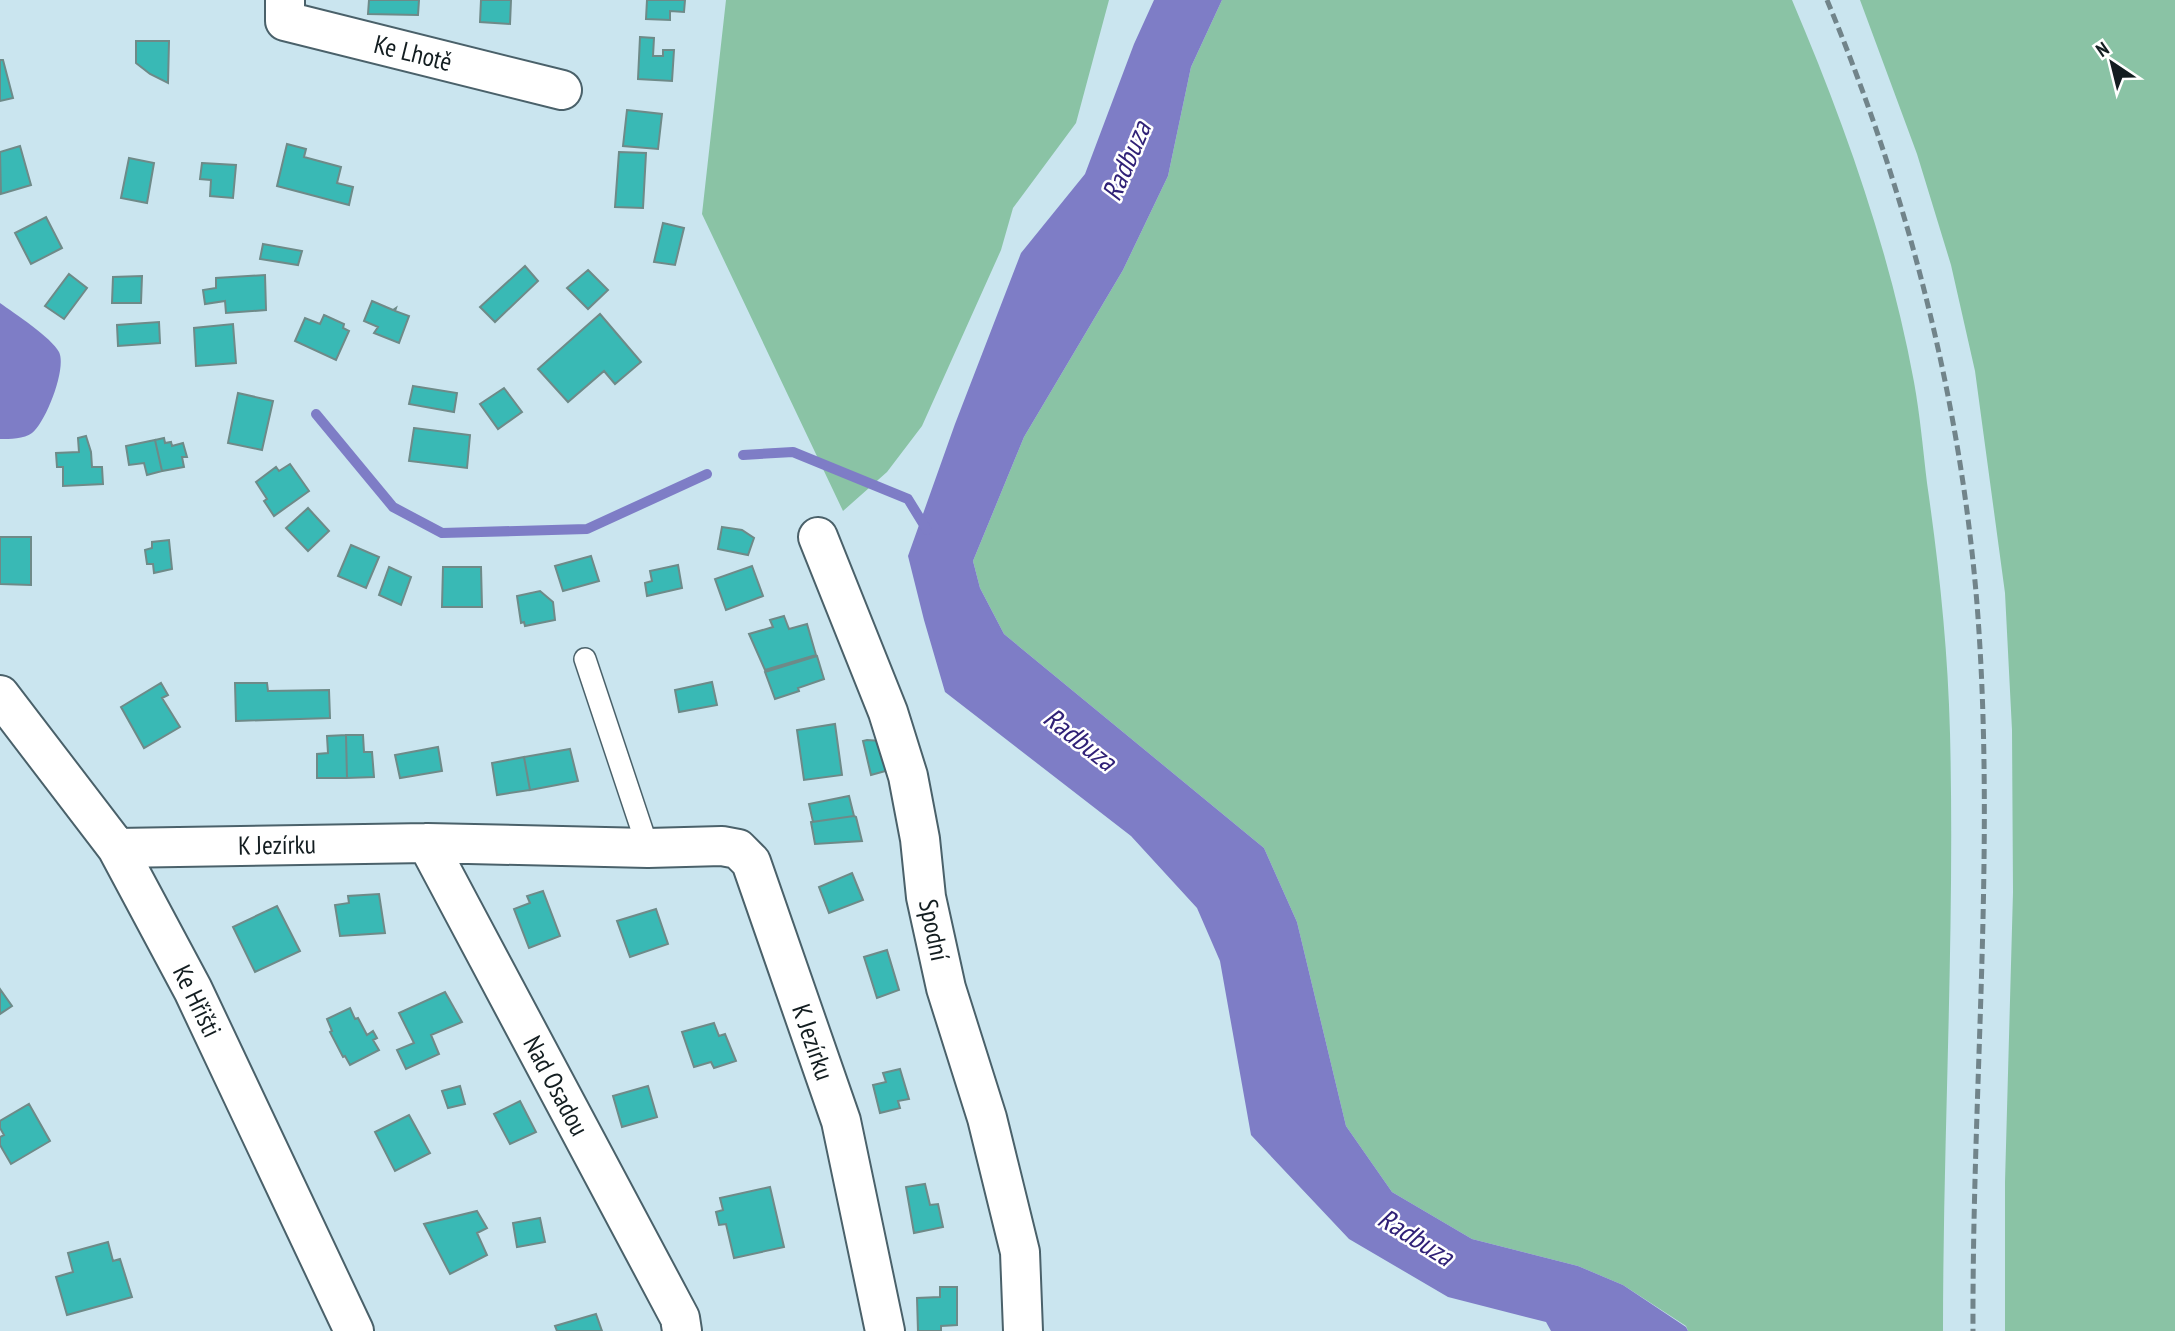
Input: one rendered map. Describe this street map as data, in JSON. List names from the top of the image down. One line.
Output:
{"streets":{"street":["Ke Lhotě","K Jezírku","Spodní","Ke Hřišti","Nad Osadou"]},"crossings":[["K Jezírku","Ke Hřišti"],["K Jezírku","Nad Osadou"]],"water":["Radbuza"],"north":"top left"}
